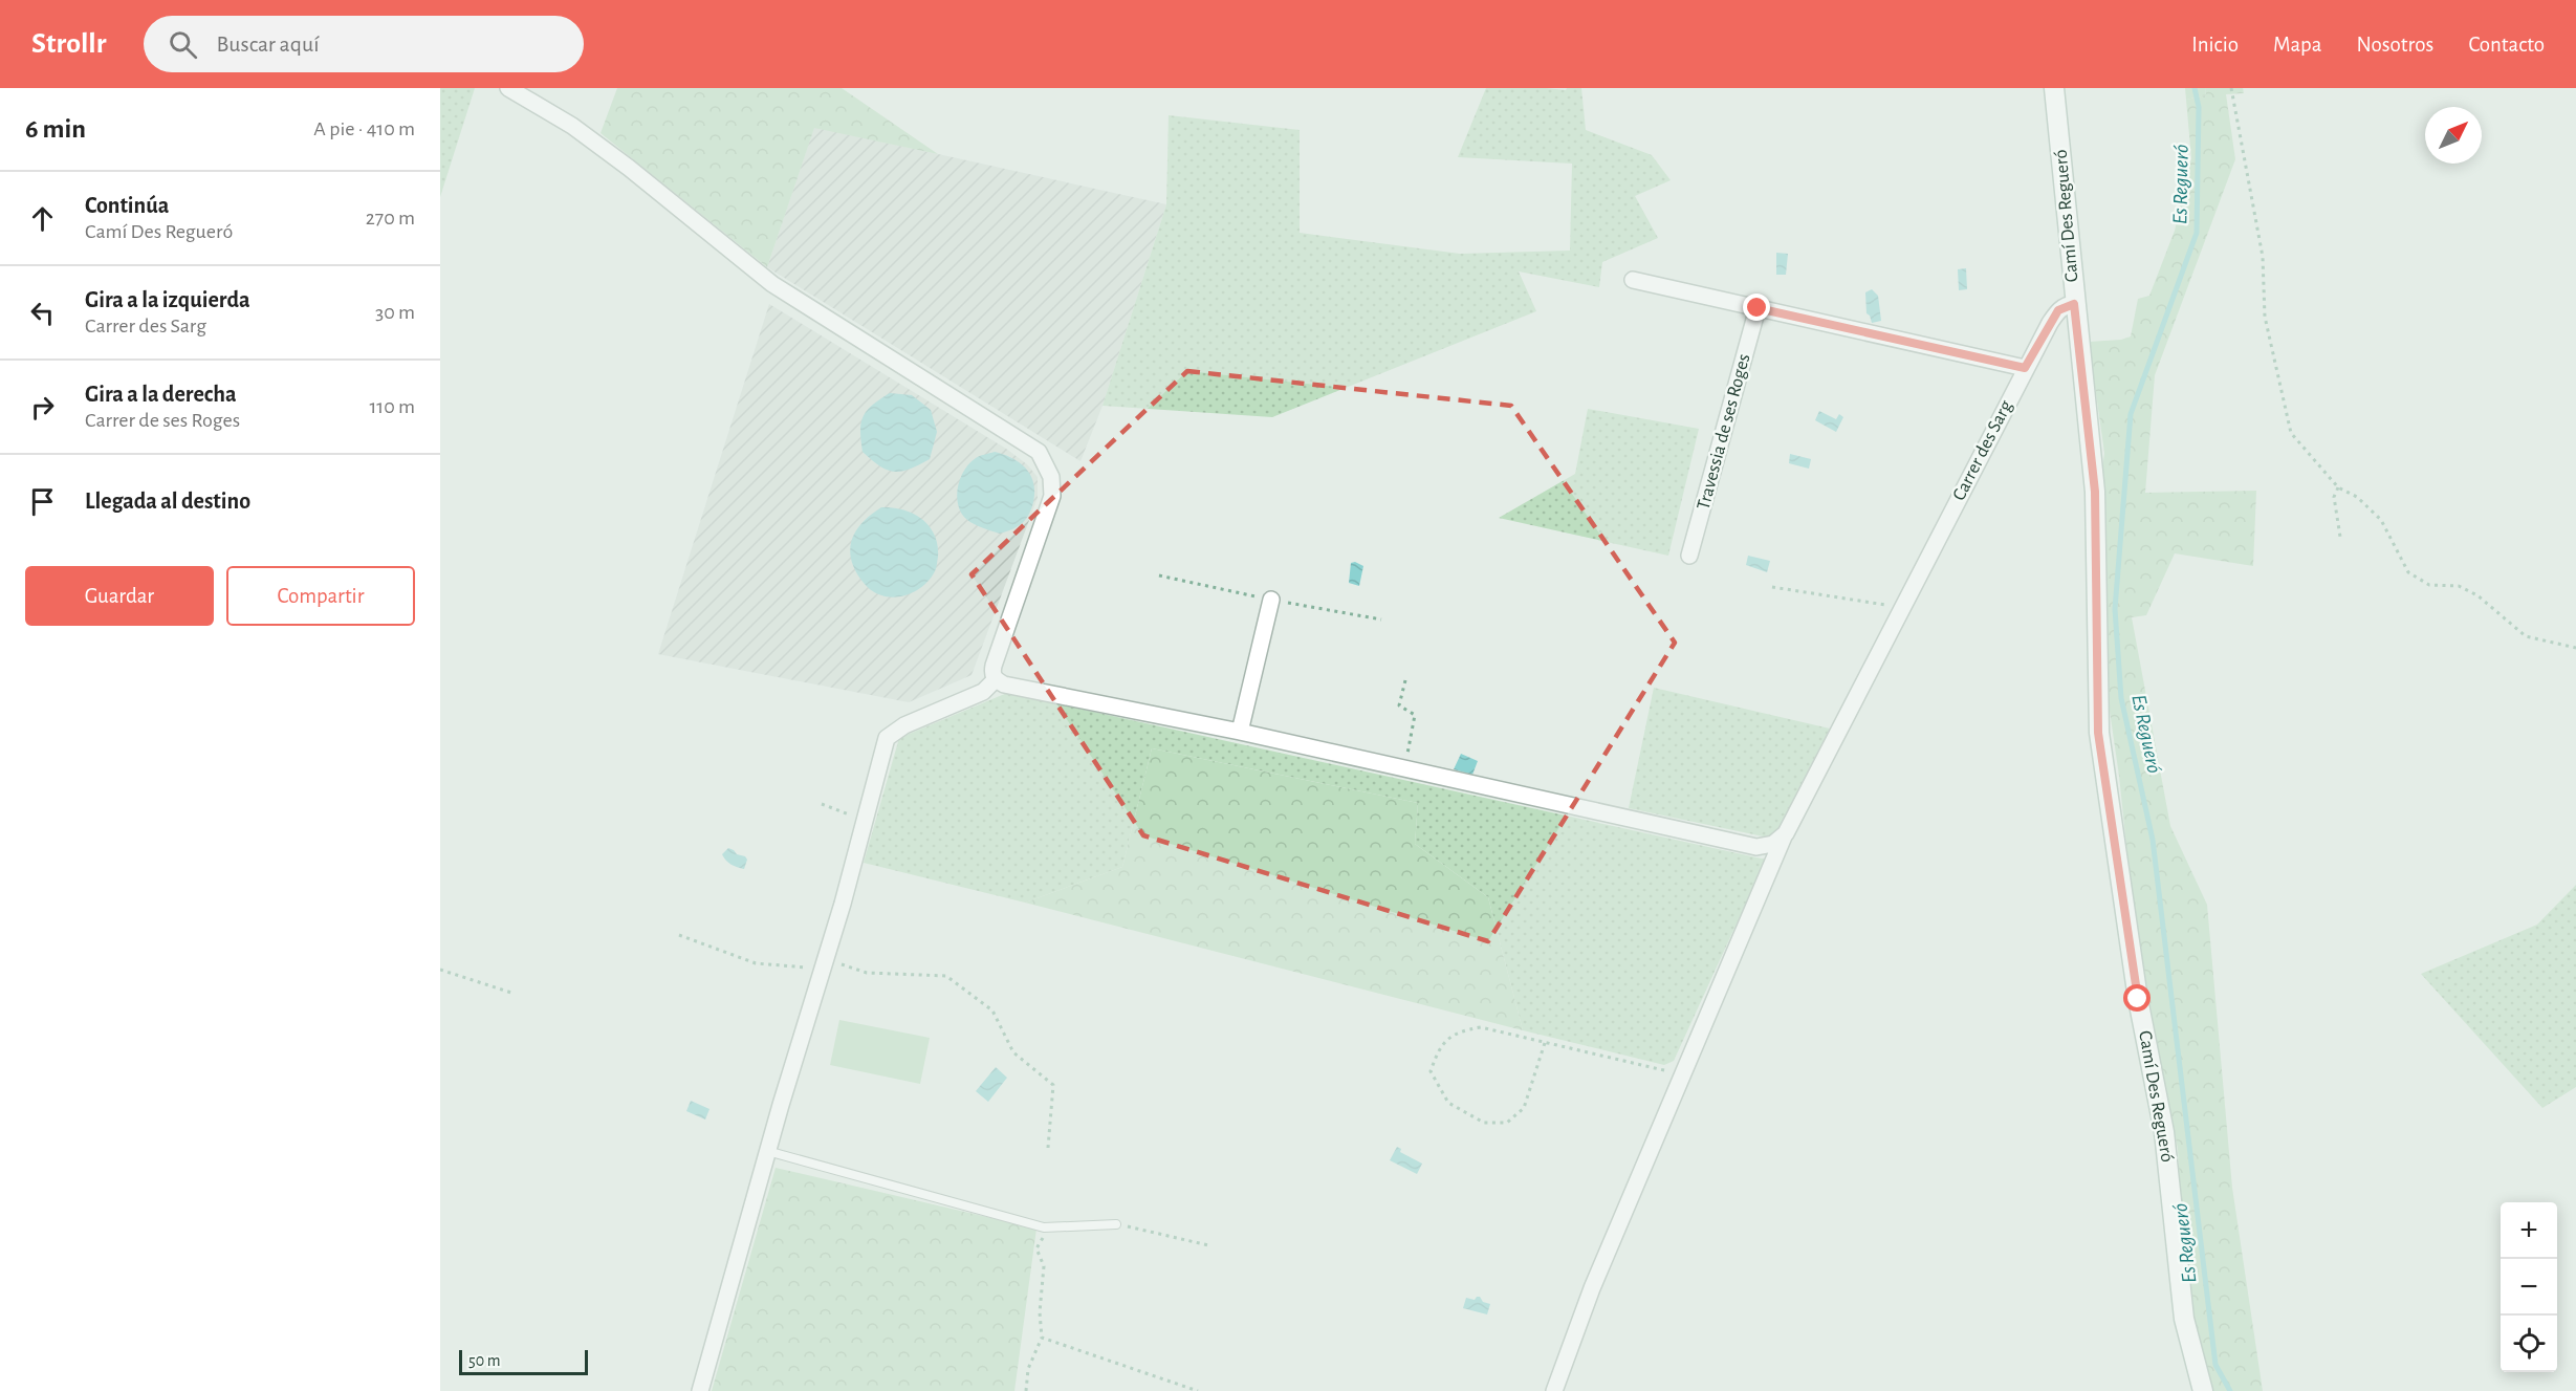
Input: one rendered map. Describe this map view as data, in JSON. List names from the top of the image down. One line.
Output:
{"streets":{"street":["Camí Des Regueró","Travessia de ses Roges","Carrer des Sarg"]},"crossings":[["Camí Des Regueró","Carrer des Sarg"]],"water":["Es Regueró"],"scale_bar":"50 m","north":"top right","page":{"header":"Strollr","search":"Buscar aquí","nav":["Inicio","Mapa","Nosotros","Contacto"],"heading":["6 min","A pie · 410 m"],"list":[["Continúa","Camí Des Regueró","270 m"],["Gira a la izquierda","Carrer des Sarg","30 m"],["Gira a la derecha","Carrer de ses Roges","110 m"],"Llegada al destino"],"buttons":["Guardar","Compartir"],"map_buttons":["+","−"],"scale":"50 m"}}
